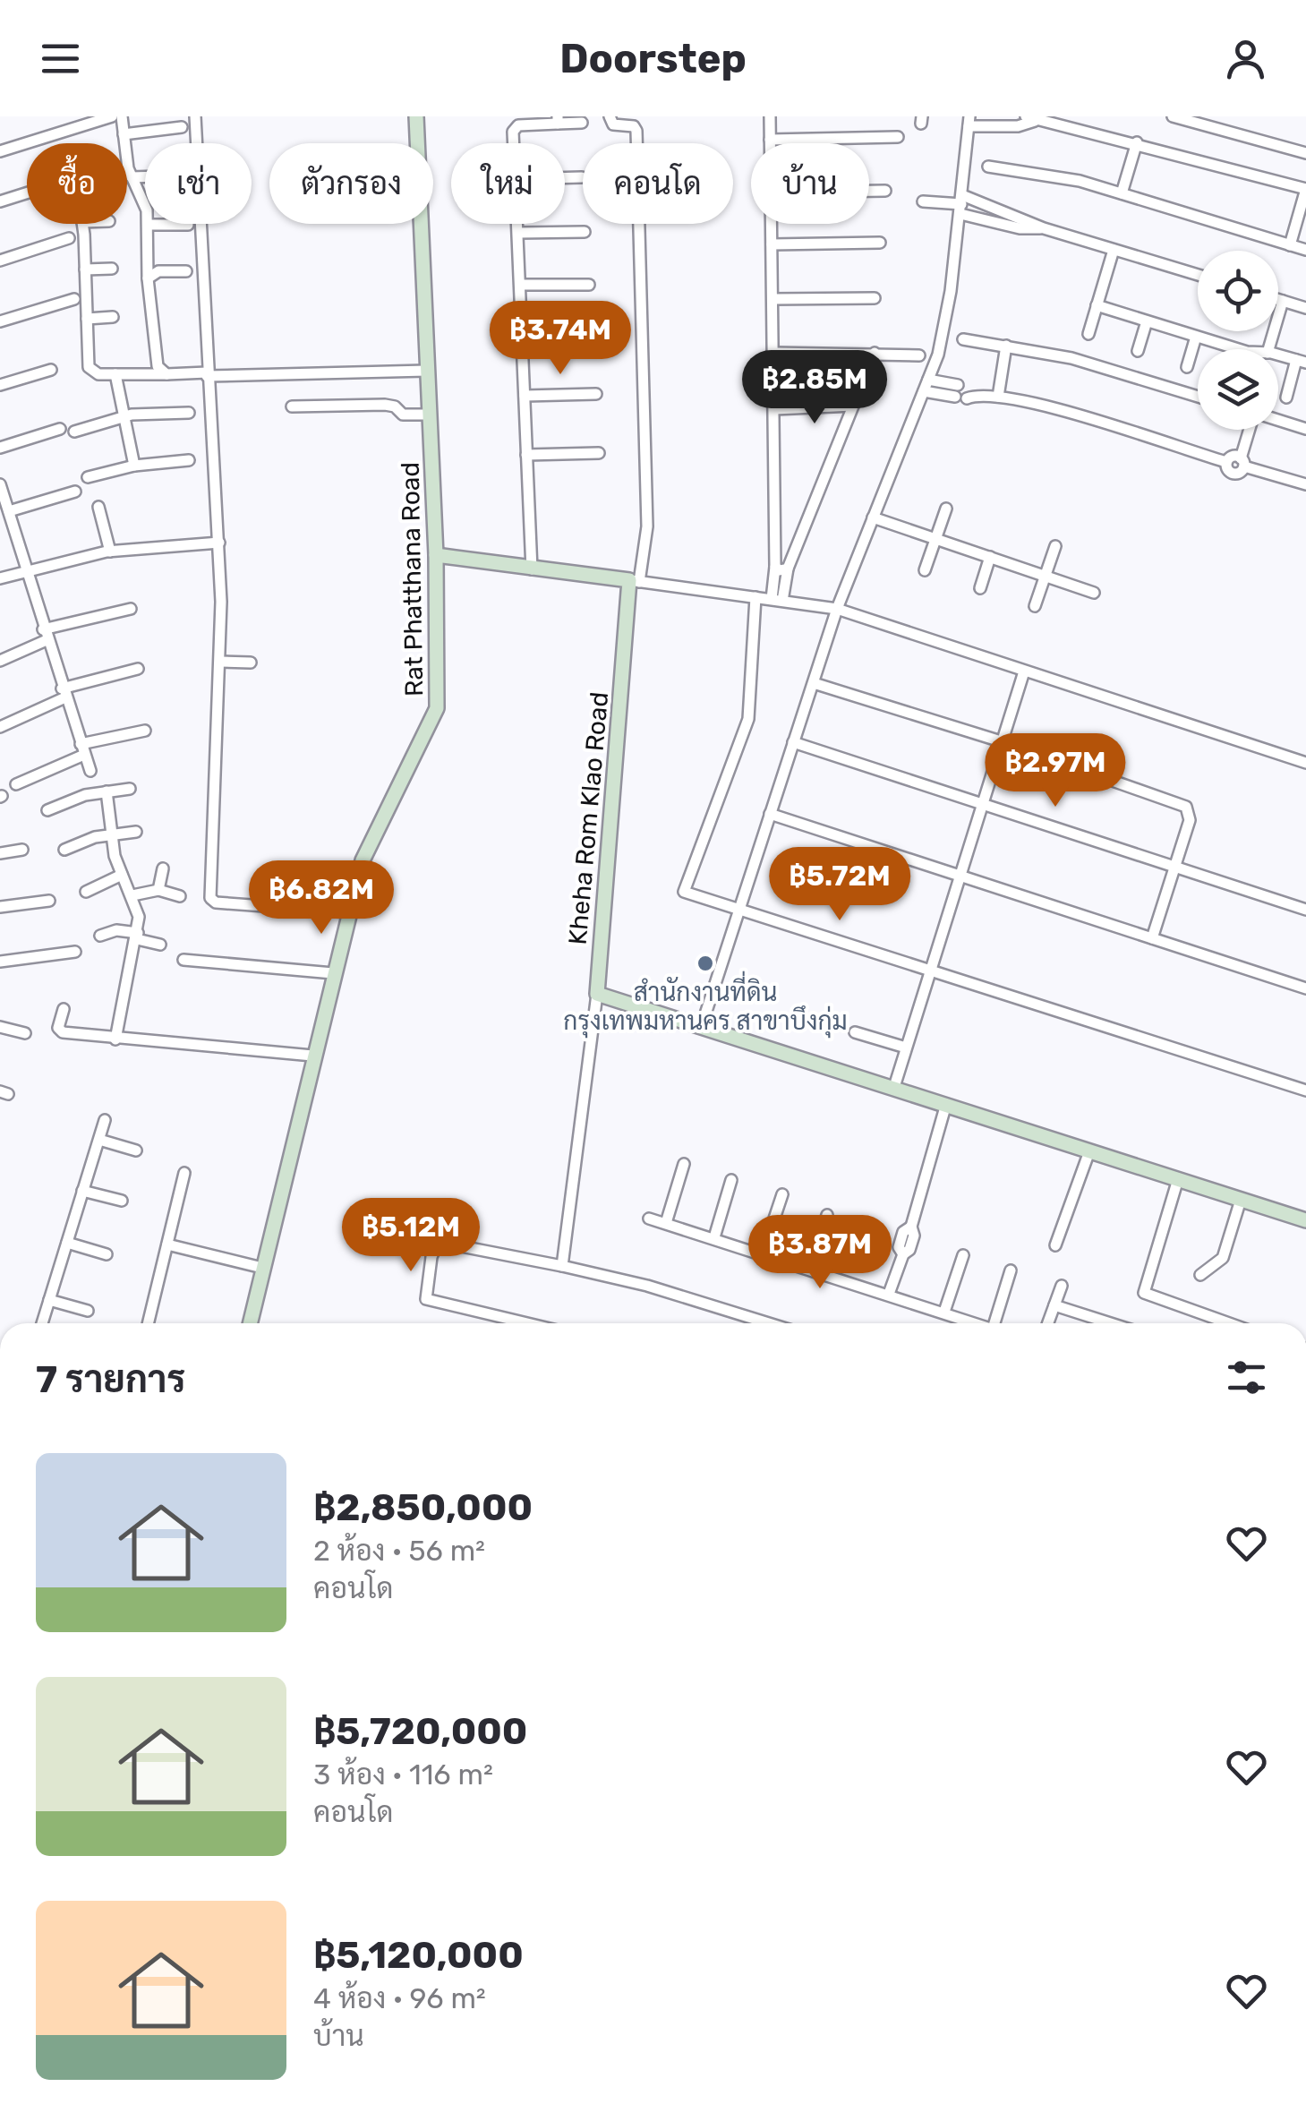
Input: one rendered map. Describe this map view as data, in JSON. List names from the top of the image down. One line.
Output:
{"streets":{"street":["Rat Phatthana Road","Kheha Rom Klao Road"]},"places":["สำนักงานที่ดิน กรุงเทพมหานคร สาขาบึงกุ่ม"],"page":{"header":"Doorstep","chip":["ซื้อ","เช่า","ตัวกรอง","ใหม่","คอนโด","บ้าน"],"price":["฿3.74M","฿2.85M","฿2.97M","฿5.72M","฿6.82M","฿5.12M","฿3.87M"],"heading":"7 รายการ","list":[{"name":"฿2,850,000","note":"2 ห้อง · 56 m² · คอนโด"},{"name":"฿5,720,000","note":"3 ห้อง · 116 m² · คอนโด"},{"name":"฿5,120,000","note":"4 ห้อง · 96 m² · บ้าน"}]}}
